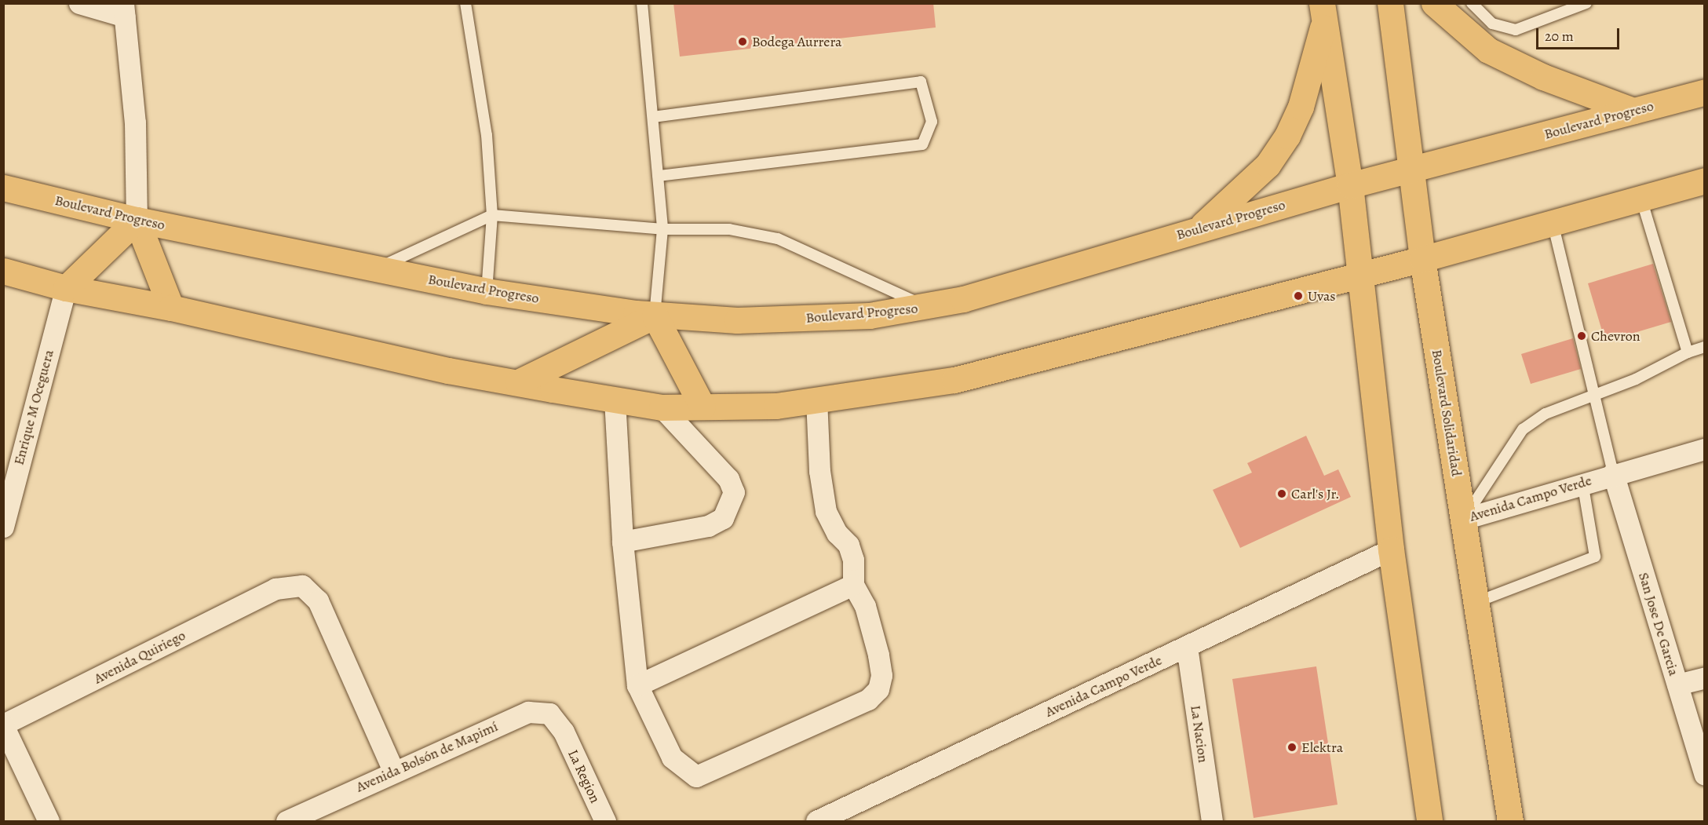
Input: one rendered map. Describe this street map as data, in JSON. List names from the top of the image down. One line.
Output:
{"streets":{"main road":["Boulevard Progreso","Boulevard Solidaridad"],"street":["Enrique M Oceguera","Avenida Campo Verde","San Jose De Garcia","Avenida Quiriego","La Nacion","Avenida Bolsón de Mapimí","La Region"]},"crossings":[["Boulevard Progreso","Boulevard Solidaridad"],["Boulevard Solidaridad","Avenida Campo Verde"],["Avenida Campo Verde","San Jose De Garcia"],["Avenida Campo Verde","La Nacion"],["Avenida Quiriego","Avenida Bolsón de Mapimí"],["Avenida Bolsón de Mapimí","La Region"]],"places":["Bodega Aurrera","Uvas","Chevron","Carl's Jr.","Elektra"],"scale_bar":"20 m"}
